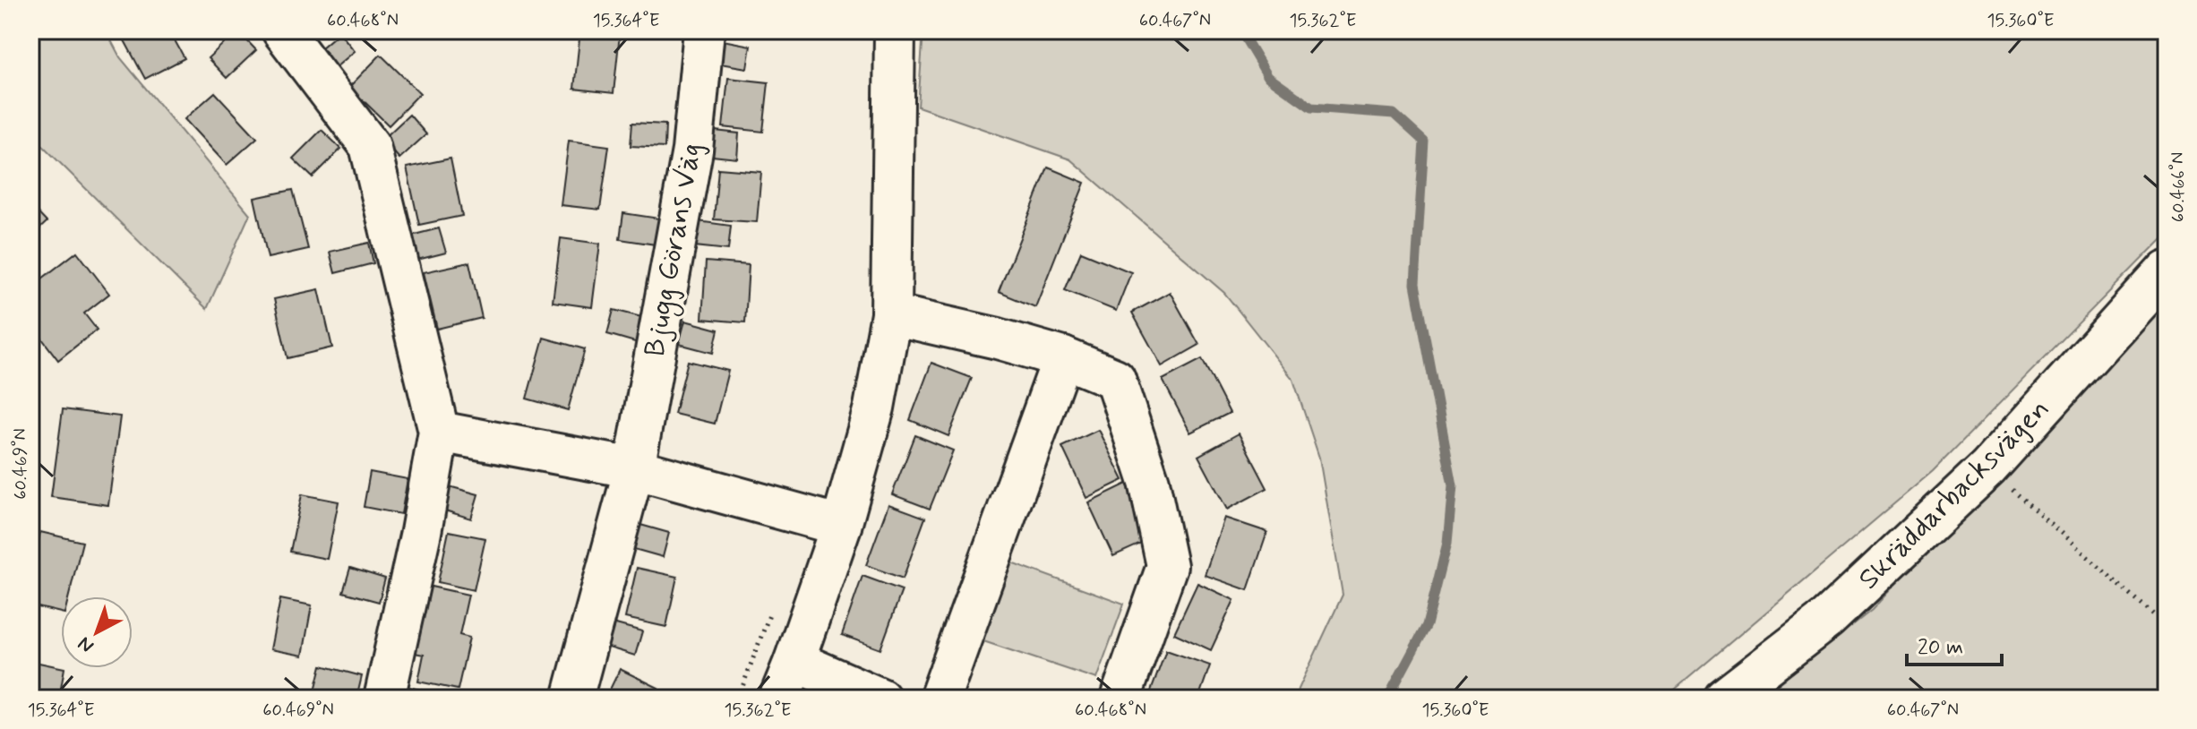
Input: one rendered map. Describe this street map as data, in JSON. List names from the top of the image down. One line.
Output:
{"streets":{"street":["Bjugg Görans Väg","Skräddarbacksvägen"]},"scale_bar":"20 m","north":"bottom left","coordinates":["60.468°N","15.364°E","60.467°N","15.362°E","15.360°E","60.466°N","60.469°N"]}
